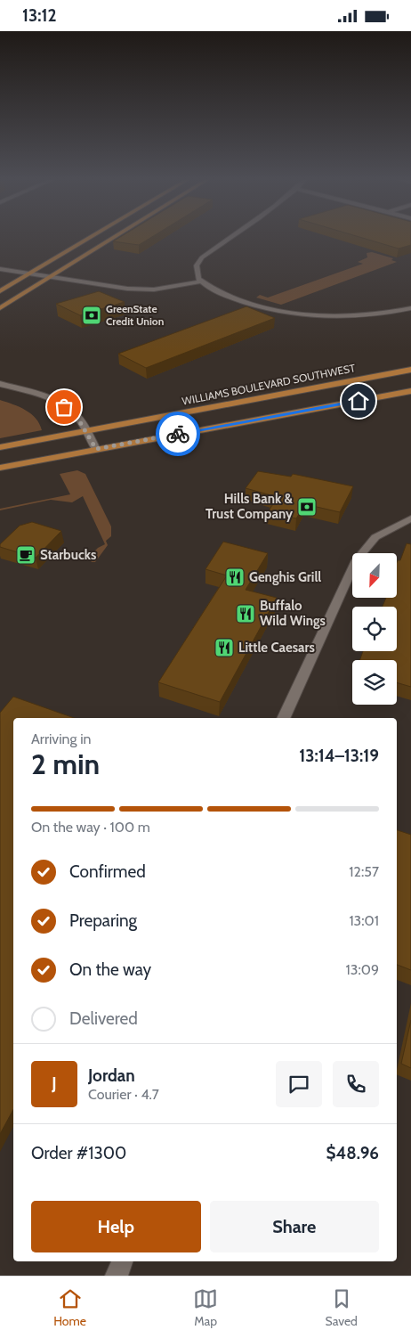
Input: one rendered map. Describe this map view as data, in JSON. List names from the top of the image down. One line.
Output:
{"streets":{"main road":["WILLIAMS BOULEVARD SOUTHWEST"]},"places":{"bank":["GreenState Credit Union","Hills Bank & Trust Company"],"cafe":["Starbucks"],"restaurant":["Genghis Grill","Buffalo Wild Wings","Little Caesars"]},"north":"bottom left","page":{"status":"13:12","heading":["2 min","Arriving in","13:14–13:19"],"panel":["Jordan","Courier · 4.7","Order #1300","$48.96"],"bar":"On the way · 100 m","list":[["Confirmed","12:57"],["Preparing","13:01"],["On the way","13:09"],"Delivered"],"round":"J","buttons":["Help","Share"],"tabs":["Home","Map","Saved"]}}
